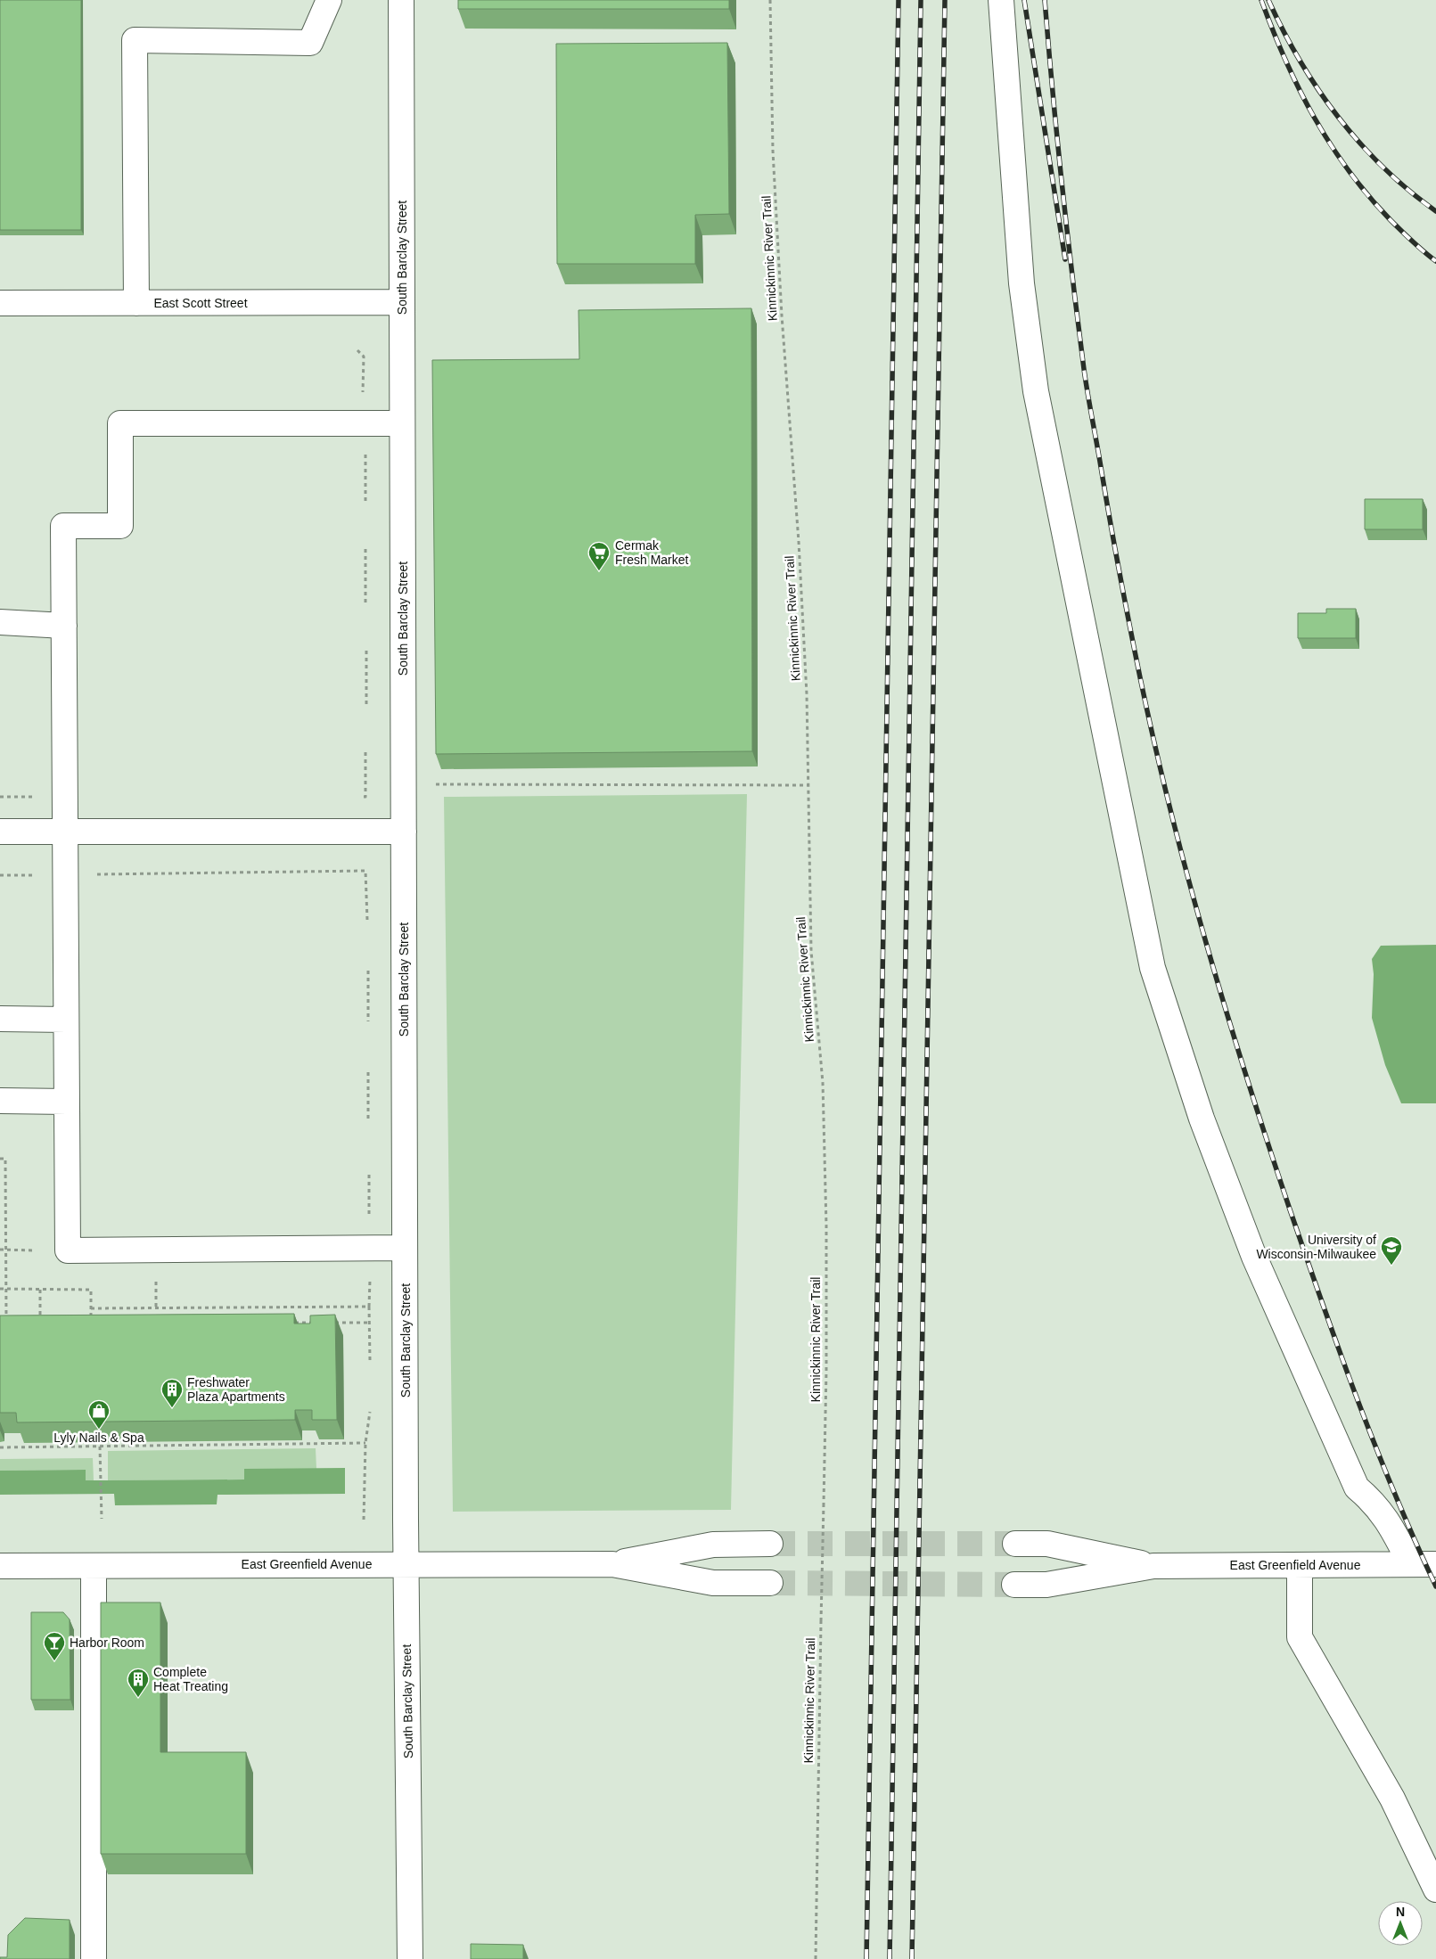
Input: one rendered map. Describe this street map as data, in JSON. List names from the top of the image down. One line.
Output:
{"streets":{"street":["South Barclay Street","East Scott Street","East Greenfield Avenue"],"path":["Kinnickinnic River Trail"]},"crossings":[["South Barclay Street","East Scott Street"],["South Barclay Street","East Greenfield Avenue"]],"places":{"supermarket":["Cermak Fresh Market"],"school or university":["University of Wisconsin-Milwaukee"],"building":["Freshwater Plaza Apartments","Complete Heat Treating"],"shop":["Lyly Nails & Spa"],"bar":["Harbor Room"]},"north":"top"}
